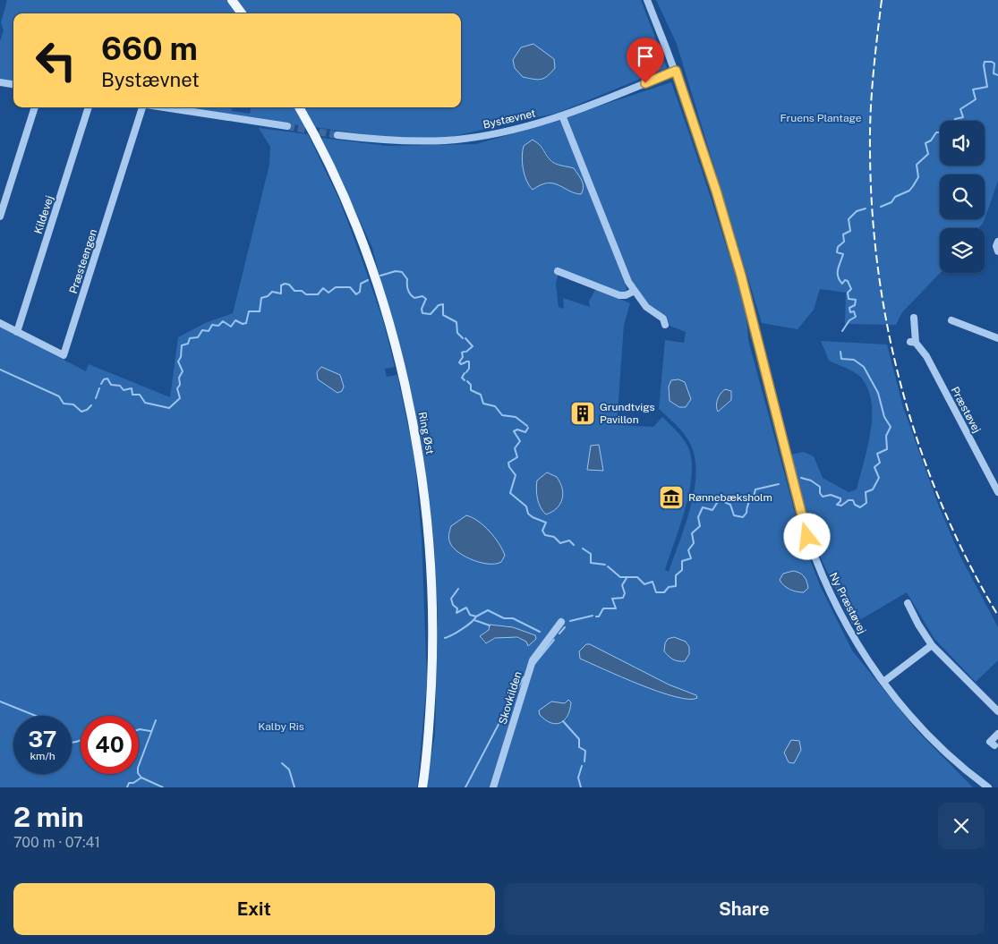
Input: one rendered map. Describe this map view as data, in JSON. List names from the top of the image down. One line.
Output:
{"streets":{"main road":["Ring Øst"],"street":["Bystævnet","Kildevej","Præsteengen","Præstøvej","Ny Præstøvej","Skovkilden"]},"crossings":[["Bystævnet","Ny Præstøvej"],["Kildevej","Præsteengen"]],"parks":["Fruens Plantage","Kalby Ris"],"places":{"building":["Grundtvigs Pavillon"],"museum":["Rønnebæksholm"]},"page":{"turn":["660 m","Bystævnet"],"speed":"37 km/h","limit":"40","heading":["2 min","700 m · 07:41"],"buttons":["Exit","Share"]}}
